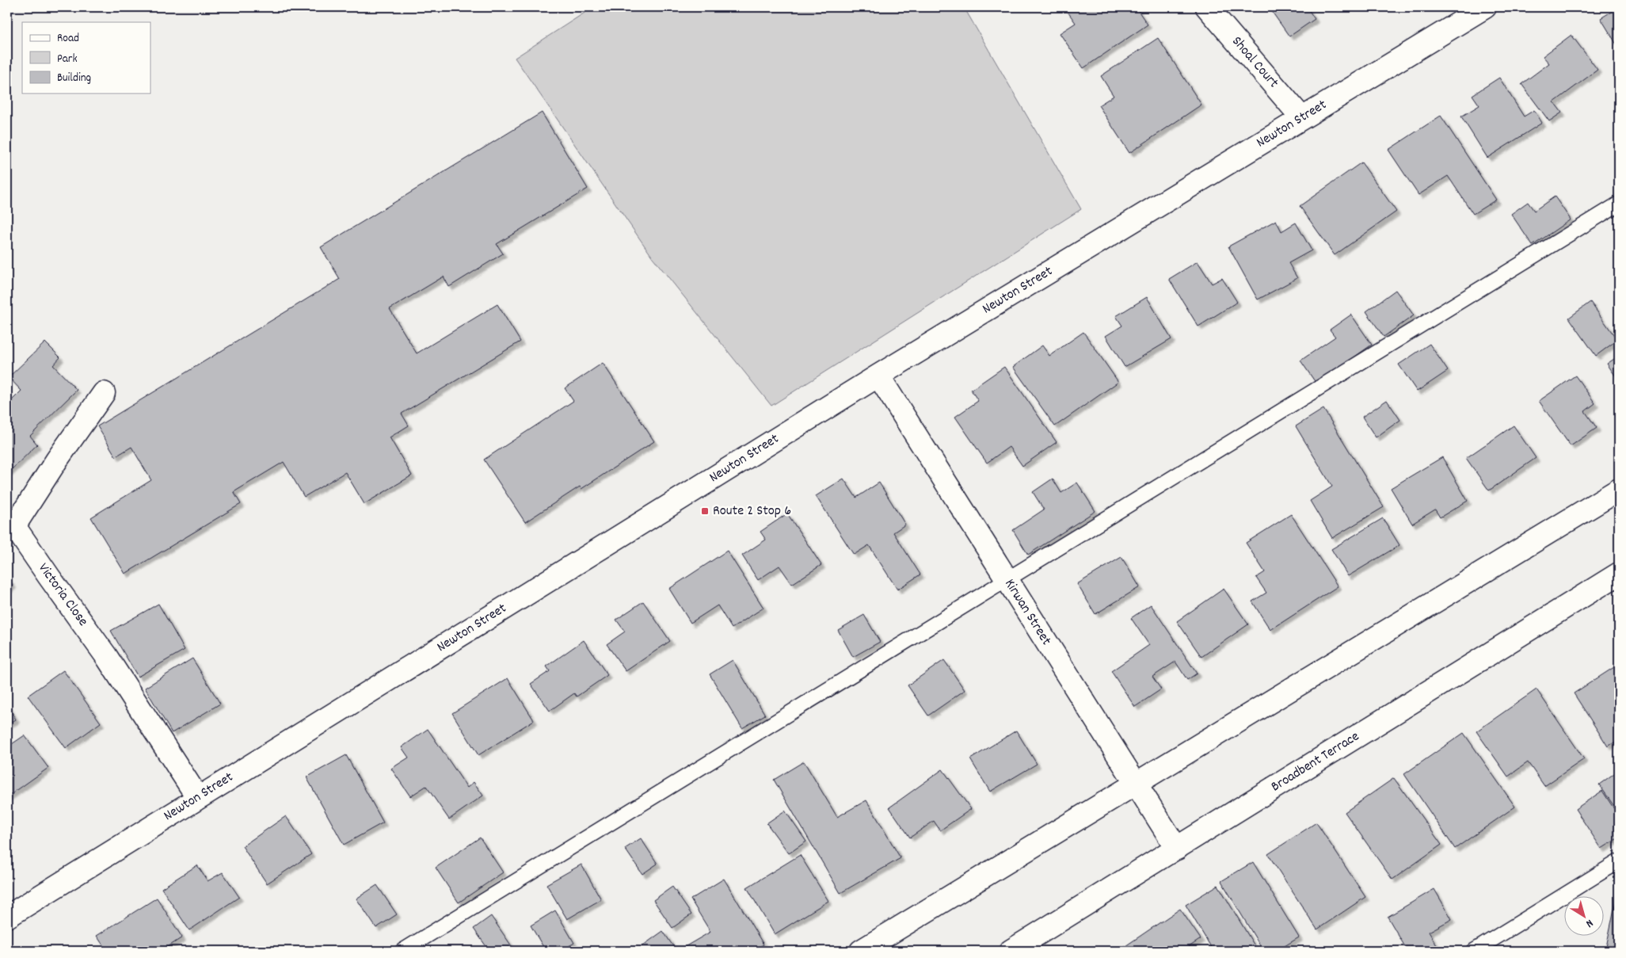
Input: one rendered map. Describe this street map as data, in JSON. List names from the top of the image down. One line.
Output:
{"streets":{"street":["Shoal Court","Newton Street","Victoria Close","Kirwan Street","Broadbent Terrace"]},"crossings":[["Shoal Court","Newton Street"],["Newton Street","Victoria Close"],["Newton Street","Kirwan Street"],["Kirwan Street","Broadbent Terrace"]],"places":{"transit":["Route 2 Stop 6"]},"legend":["Road","Park","Building"],"north":"bottom right"}
